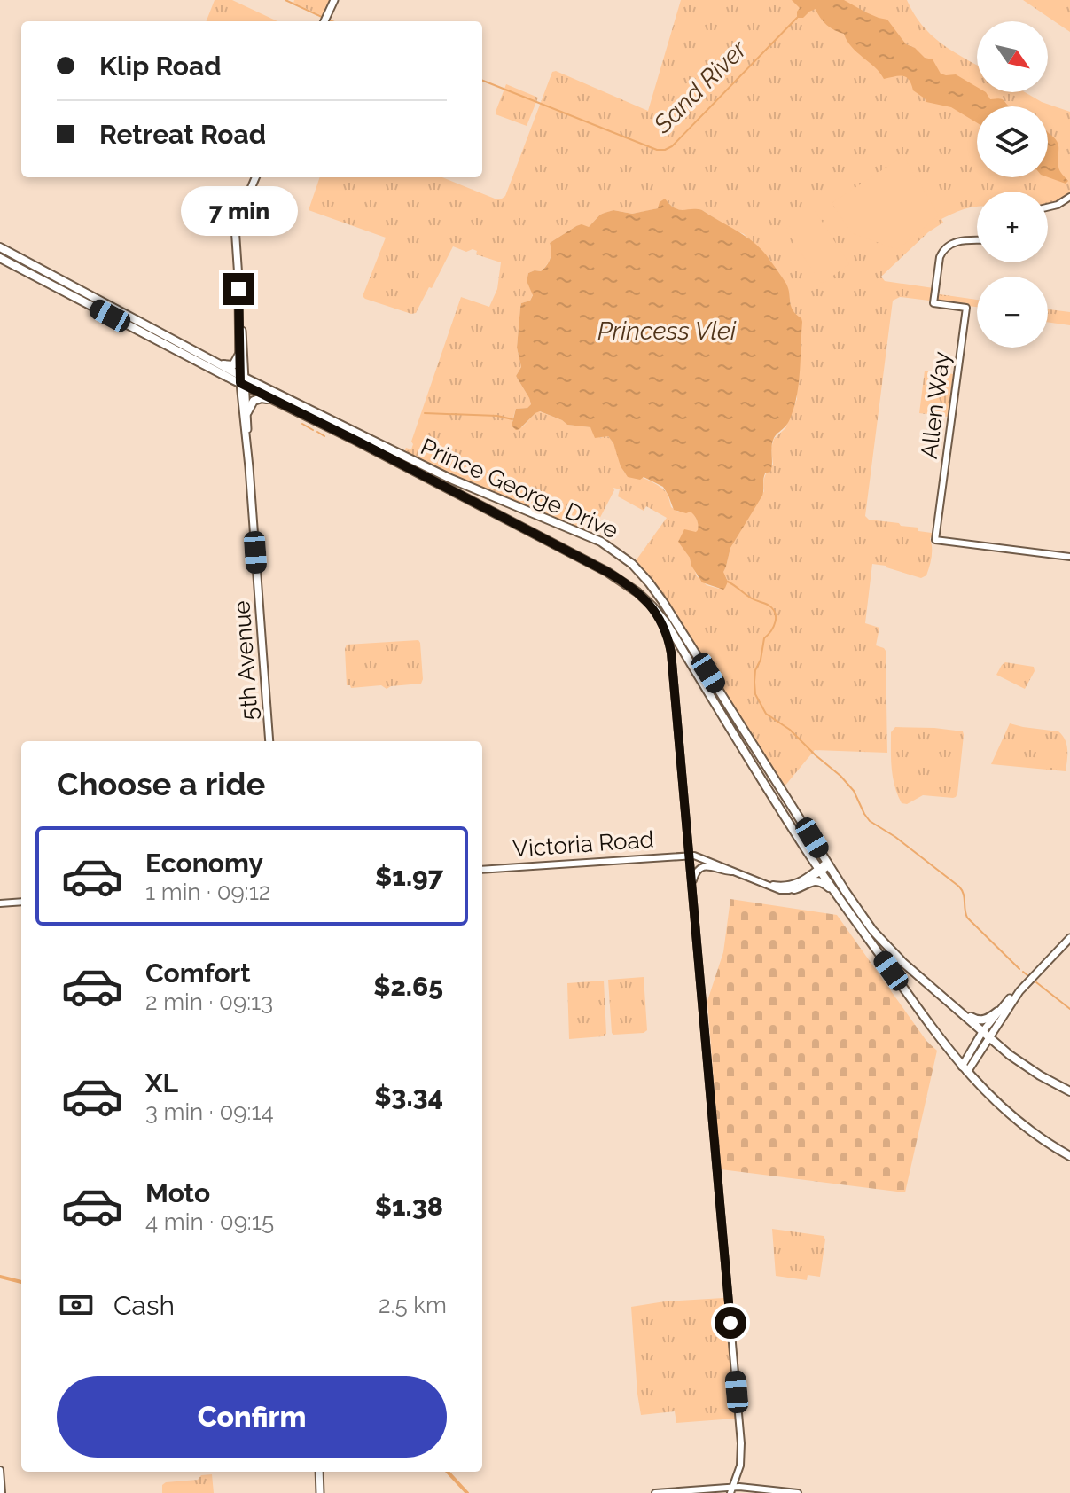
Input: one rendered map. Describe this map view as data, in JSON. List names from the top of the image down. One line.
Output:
{"streets":{"main road":["Prince George Drive","5th Avenue"],"street":["Allen Way","Victoria Road"]},"crossings":[["Prince George Drive","5th Avenue"]],"water":["Sand River","Princess Vlei"],"north":"bottom right","page":{"map_buttons":["+","−"],"banner":["Klip Road","Retreat Road"],"bubble":"7 min","heading":"Choose a ride","list":[{"name":"Economy","note":"1 min · 09:12","value":"$1.97"},{"name":"Comfort","note":"2 min · 09:13","value":"$2.65"},{"name":"XL","note":"3 min · 09:14","value":"$3.34"},{"name":"Moto","note":"4 min · 09:15","value":"$1.38"}],"pay":["Cash","2.5 km"],"buttons":"Confirm"}}
